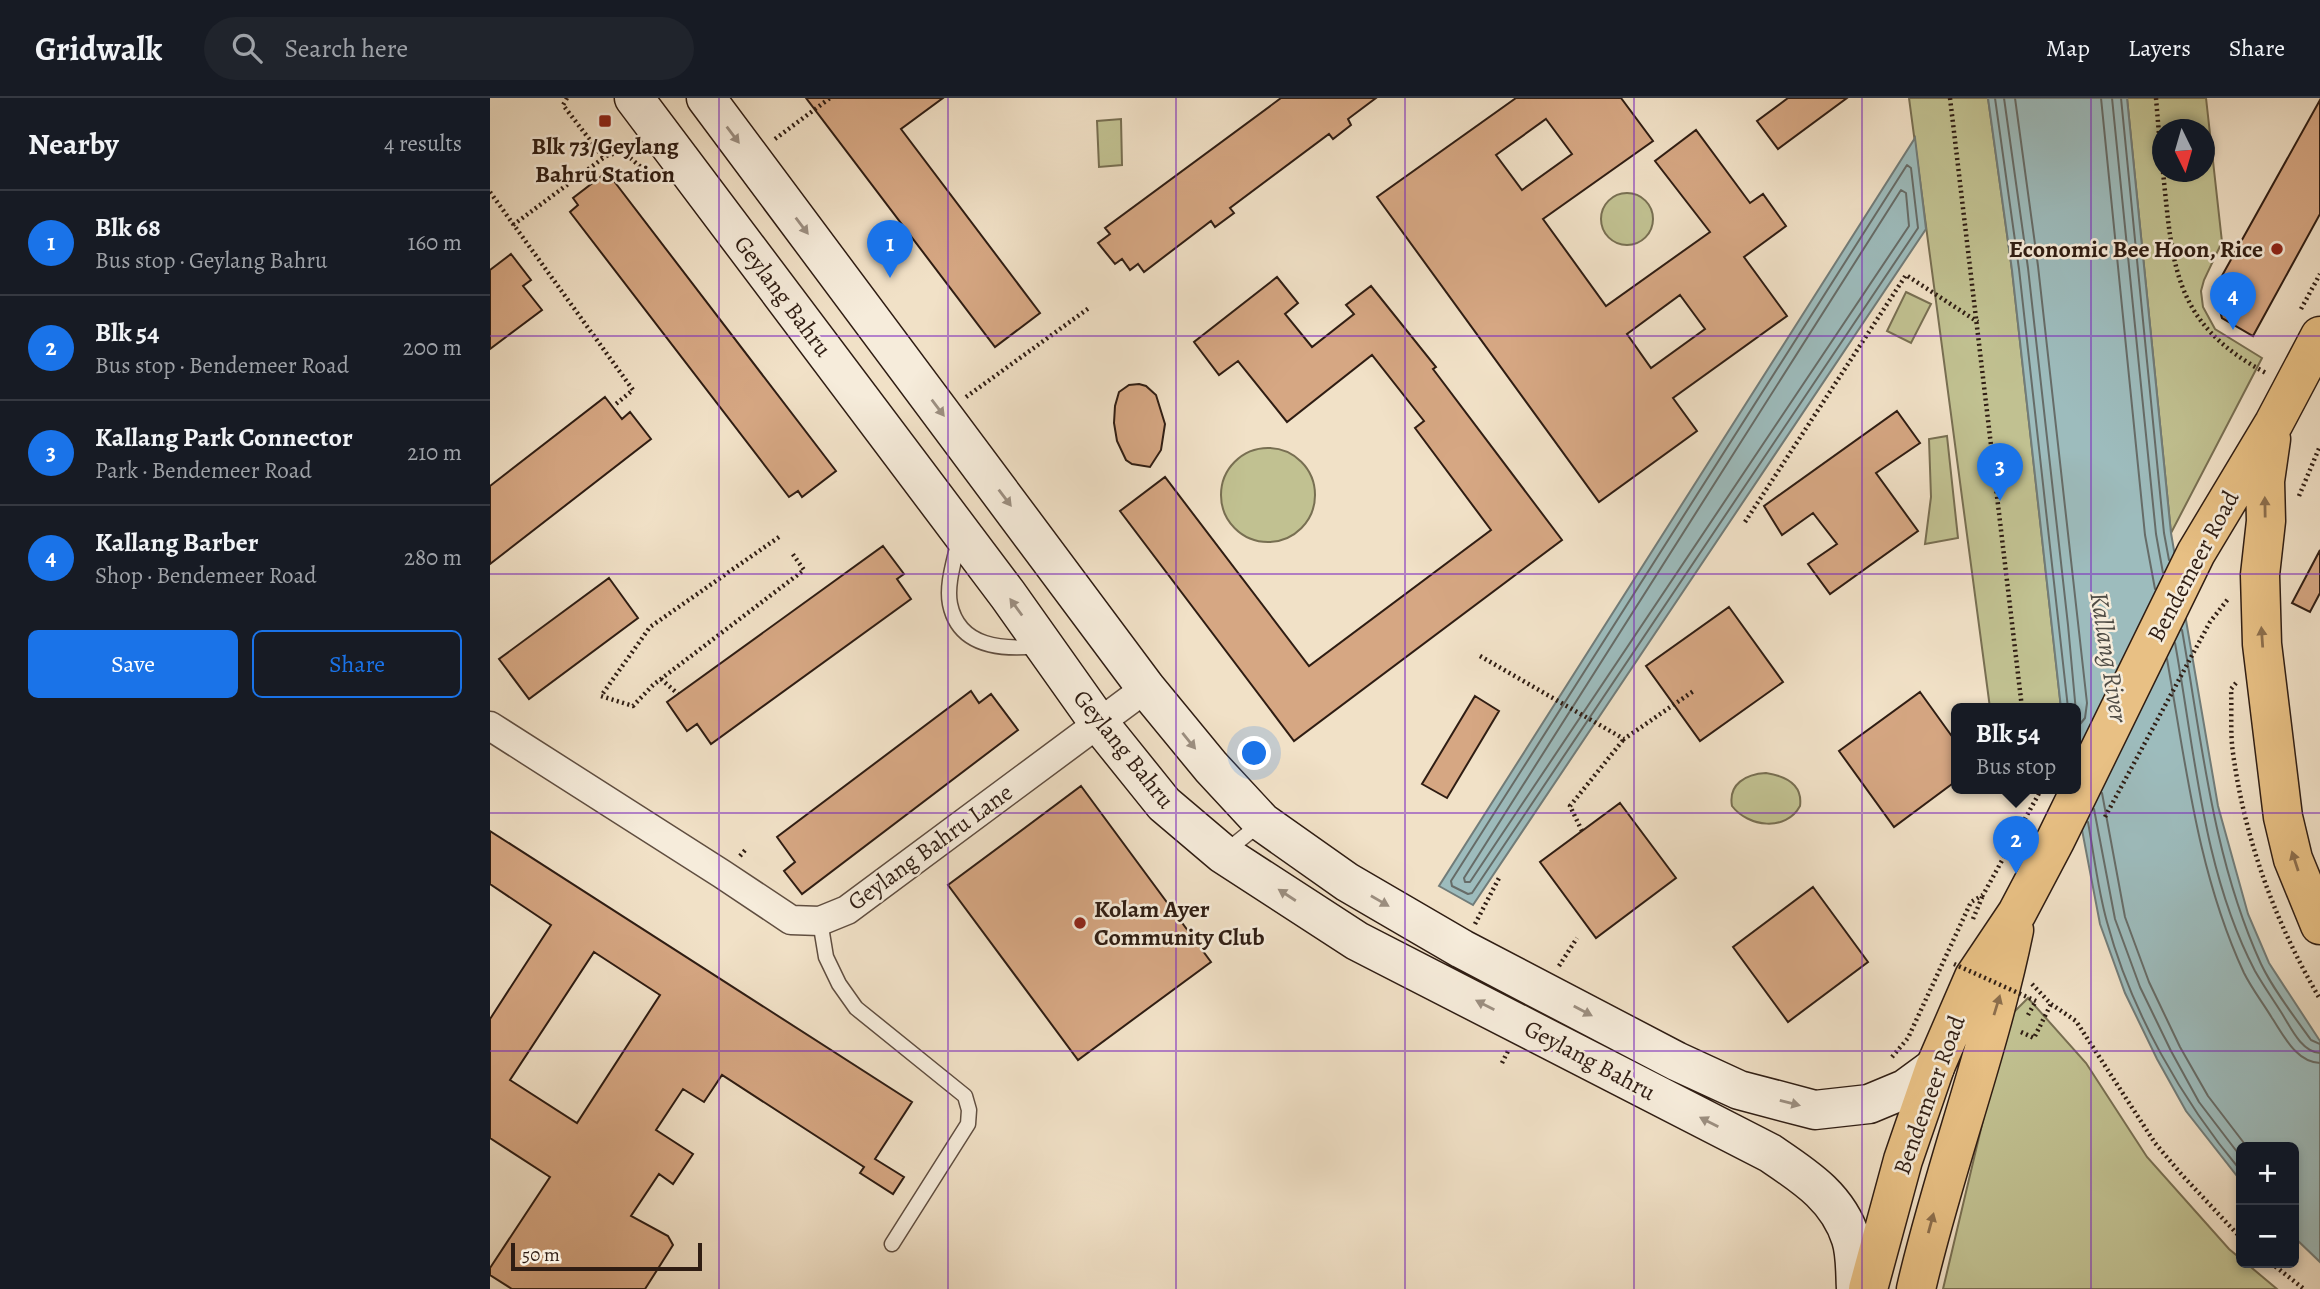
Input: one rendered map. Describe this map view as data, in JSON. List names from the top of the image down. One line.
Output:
{"streets":{"main road":["Geylang Bahru","Bendemeer Road"],"street":["Geylang Bahru Lane"]},"crossings":[["Geylang Bahru","Bendemeer Road"],["Geylang Bahru","Geylang Bahru Lane"]],"water":["Kallang River"],"places":{"transit":["Blk 73/Geylang Bahru Station"],"other":["Economic Bee Hoon, Rice","Kolam Ayer Community Club"]},"scale_bar":"50 m","north":"bottom","page":{"header":"Gridwalk","search":"Search here","nav":["Map","Layers","Share"],"heading":["Nearby","4 results"],"list":[{"mark":"1","name":"Blk 68","note":"Bus stop · Geylang Bahru","value":"160 m"},{"mark":"2","name":"Blk 54","note":"Bus stop · Bendemeer Road","value":"200 m"},{"mark":"3","name":"Kallang Park Connector","note":"Park · Bendemeer Road","value":"210 m"},{"mark":"4","name":"Kallang Barber","note":"Shop · Bendemeer Road","value":"280 m"}],"pins":["1","4","3","2"],"buttons":["Save","Share"],"popup":["Blk 54","Bus stop"],"map_buttons":["+","−"],"scale":"50 m"}}
